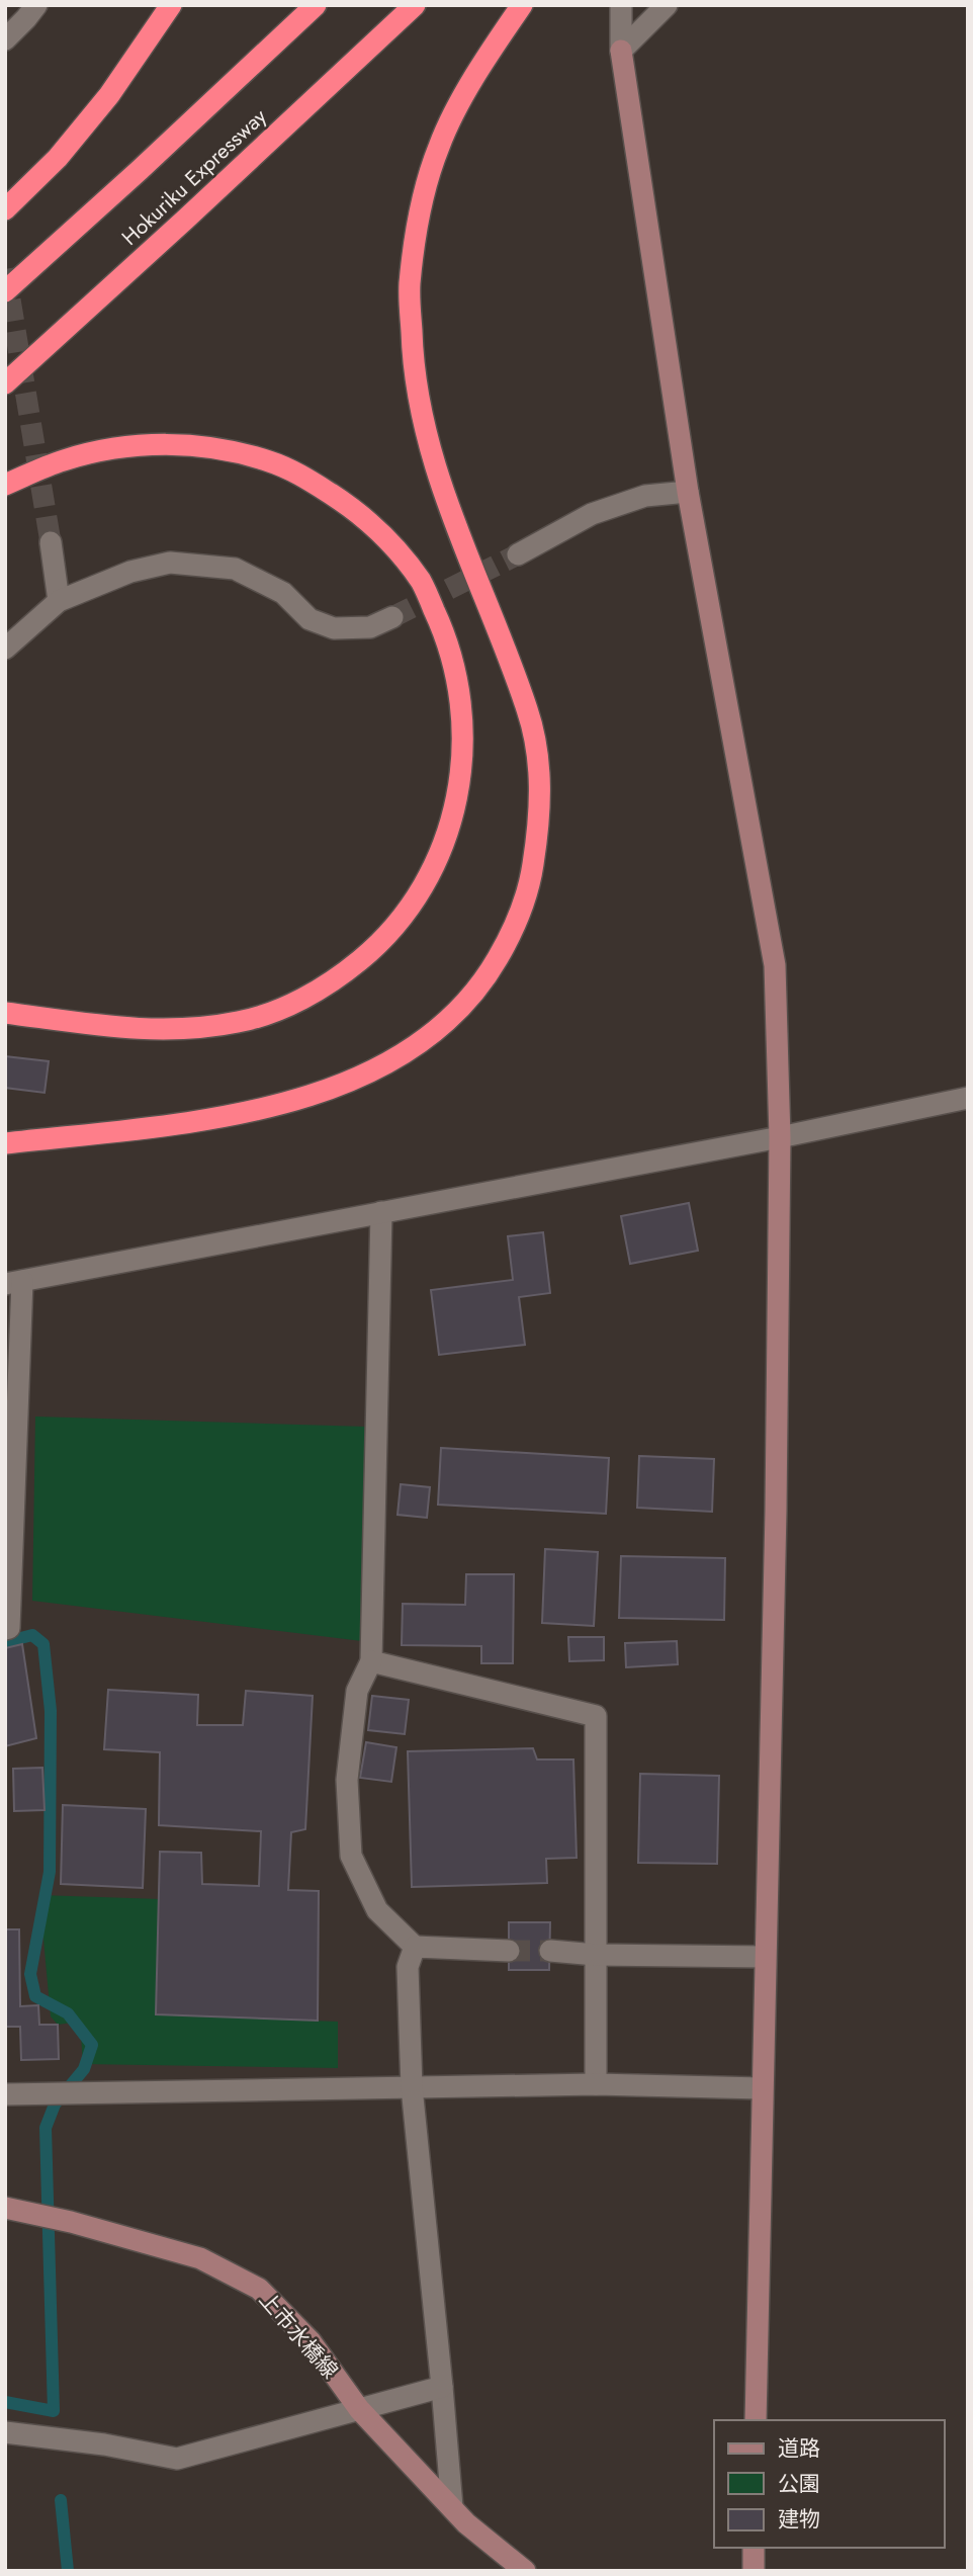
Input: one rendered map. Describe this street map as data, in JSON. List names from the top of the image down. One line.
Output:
{"streets":{"highway":["Hokuriku Expressway"],"street":["上市水橋線"]},"legend":["道路","公園","建物"]}
